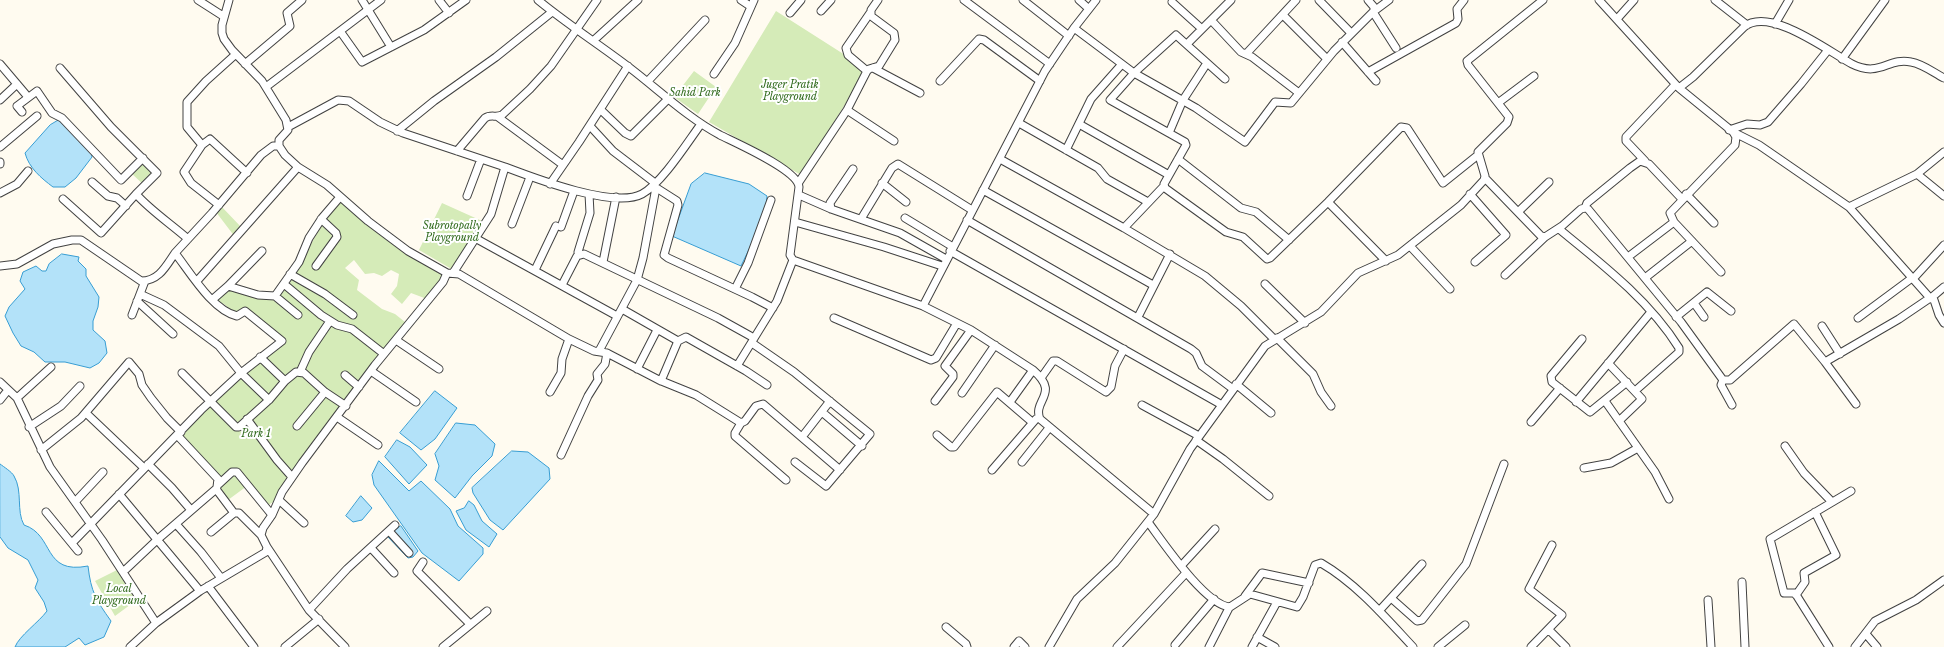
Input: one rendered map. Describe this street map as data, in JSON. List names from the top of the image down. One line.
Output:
{"parks":["Juger Pratik Playground","Sahid Park","Subrotopally Playground","Park 1","Local Playground"]}
